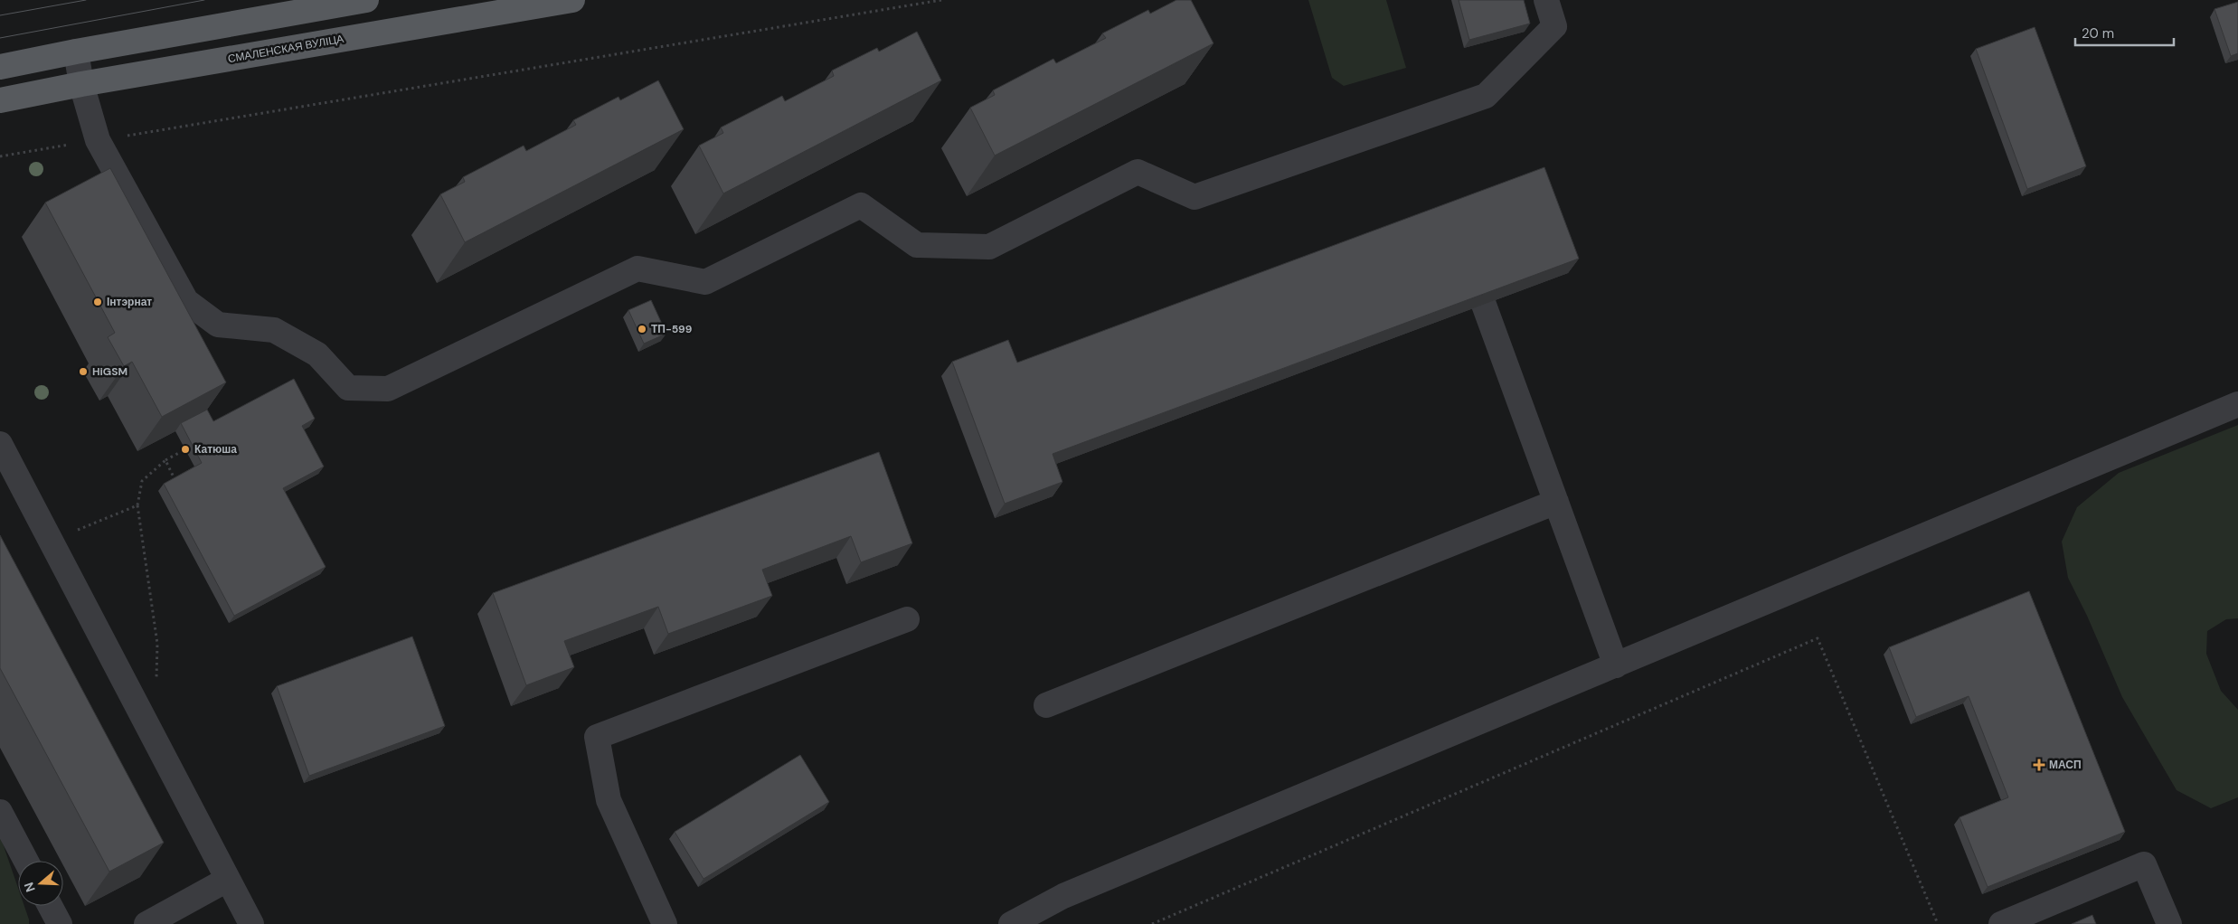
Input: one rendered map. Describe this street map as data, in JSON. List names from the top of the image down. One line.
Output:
{"streets":{"main road":["СМАЛЕНСКАЯ ВУЛІЦА"]},"places":{"other":["Інтэрнат","ТП-599","HiGSM","Катюша"],"health":["МАСП"]},"scale_bar":"20 m","north":"left"}
